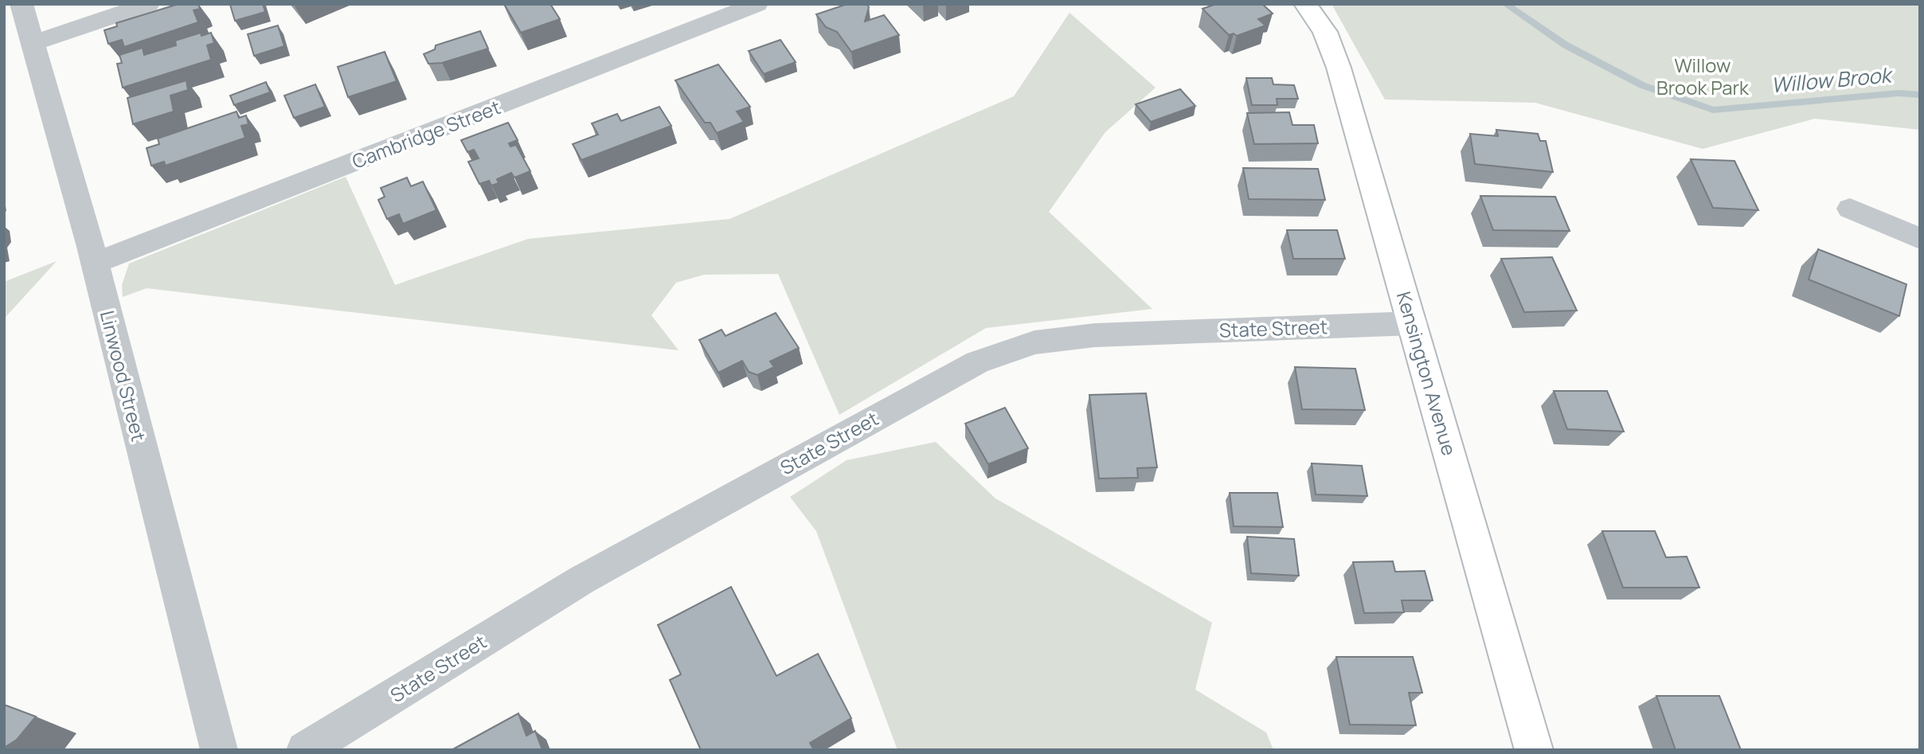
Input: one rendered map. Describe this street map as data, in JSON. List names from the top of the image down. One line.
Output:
{"streets":{"main road":["Kensington Avenue"],"street":["Cambridge Street","State Street","Linwood Street"]},"crossings":[["Cambridge Street","Linwood Street"],["State Street","Kensington Avenue"]],"water":["Willow Brook"],"parks":["Willow Brook Park"]}
